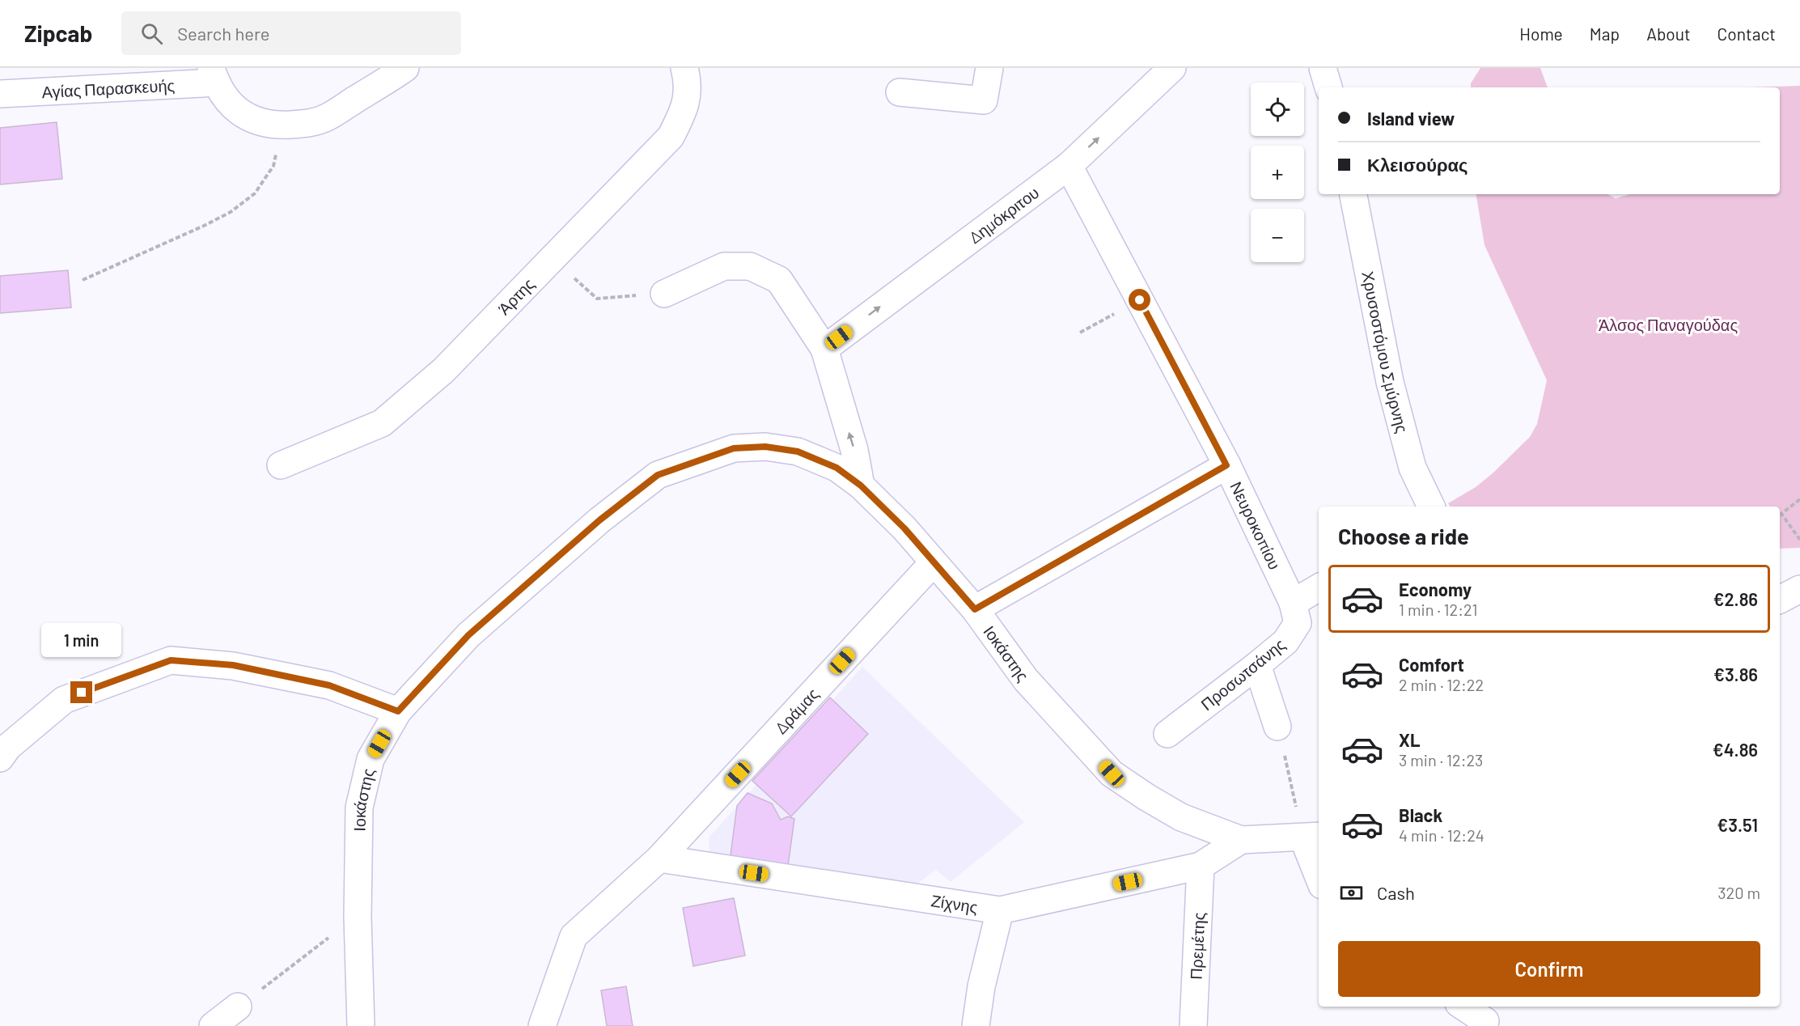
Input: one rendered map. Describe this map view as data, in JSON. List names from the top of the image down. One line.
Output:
{"streets":{"street":["Αγίας Παρασκευής","Δημόκριτου","Άρτης","Χρυσοστόμου Σμύρνης","Νευροκοπίου","Ιοκάστης","Προσωτσάνης","Δράμας","Ζίχνης","Πρεμέτης"]},"crossings":[["Δημόκριτου","Νευροκοπίου"],["Νευροκοπίου","Προσωτσάνης"],["Ιοκάστης","Δράμας"],["Ιοκάστης","Ζίχνης"],["Δράμας","Ζίχνης"],["Ζίχνης","Πρεμέτης"]],"one_way":["Δημόκριτου"],"parks":["Άλσος Παναγούδας"],"page":{"header":"Zipcab","search":"Search here","nav":["Home","Map","About","Contact"],"map_buttons":["+","−"],"banner":["Island view","Κλεισούρας"],"heading":"Choose a ride","list":[{"name":"Economy","note":"1 min · 12:21","value":"€2.86"},{"name":"Comfort","note":"2 min · 12:22","value":"€3.86"},{"name":"XL","note":"3 min · 12:23","value":"€4.86"},{"name":"Black","note":"4 min · 12:24","value":"€3.51"}],"bubble":"1 min","pay":["Cash","320 m"],"buttons":"Confirm"}}
